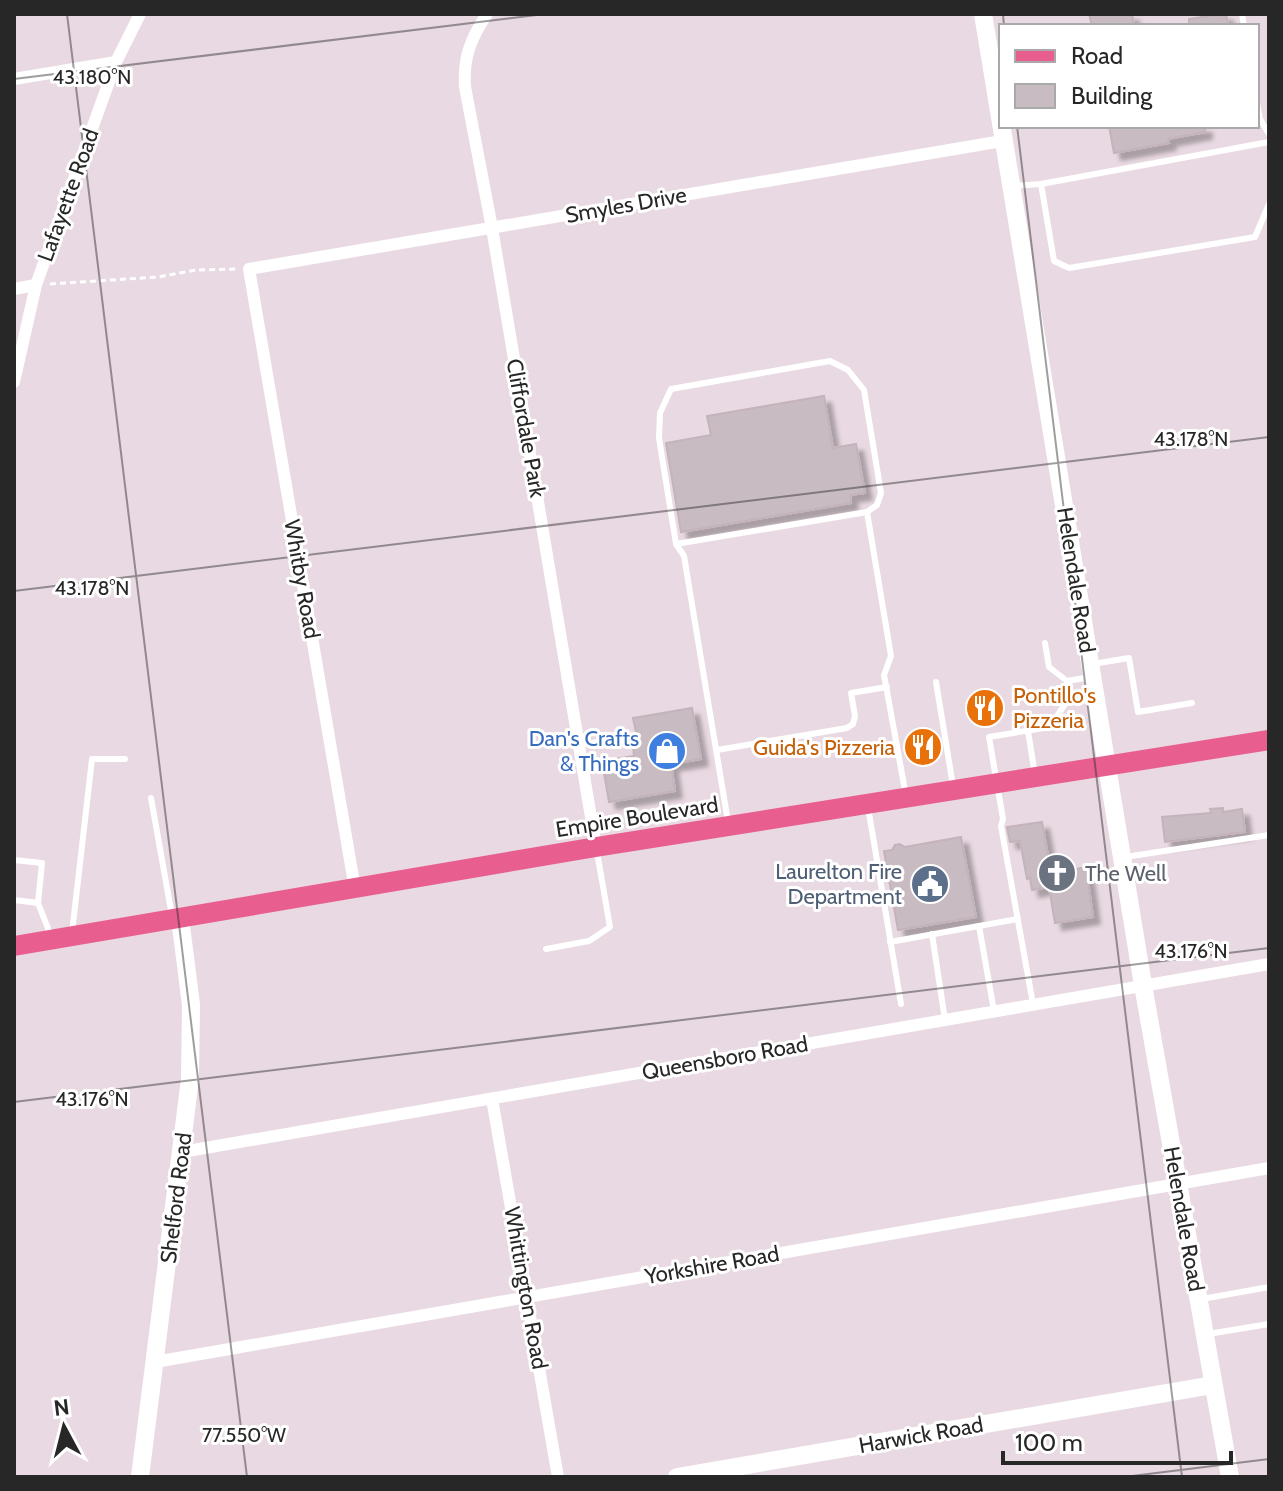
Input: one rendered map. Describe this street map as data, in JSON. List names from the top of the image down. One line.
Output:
{"streets":{"main road":["Empire Boulevard"],"street":["Lafayette Road","Smyles Drive","Cliffordale Park","Whitby Road","Helendale Road","Queensboro Road","Shelford Road","Yorkshire Road","Whittington Road","Harwick Road"]},"crossings":[["Smyles Drive","Cliffordale Park"],["Smyles Drive","Whitby Road"],["Smyles Drive","Helendale Road"],["Cliffordale Park","Empire Boulevard"],["Whitby Road","Empire Boulevard"],["Helendale Road","Empire Boulevard"],["Helendale Road","Queensboro Road"],["Helendale Road","Yorkshire Road"],["Helendale Road","Harwick Road"],["Empire Boulevard","Shelford Road"],["Queensboro Road","Shelford Road"],["Queensboro Road","Whittington Road"],["Shelford Road","Yorkshire Road"],["Yorkshire Road","Whittington Road"]],"places":{"restaurant":["Pontillo's Pizzeria","Guida's Pizzeria"],"shop":["Dan's Crafts & Things"],"church":["The Well"],"public building":["Laurelton Fire Department"]},"legend":["Road","Building"],"scale_bar":"100 m","north":"top","coordinates":["43.180°N","43.178°N","43.176°N","77.550°W"]}
